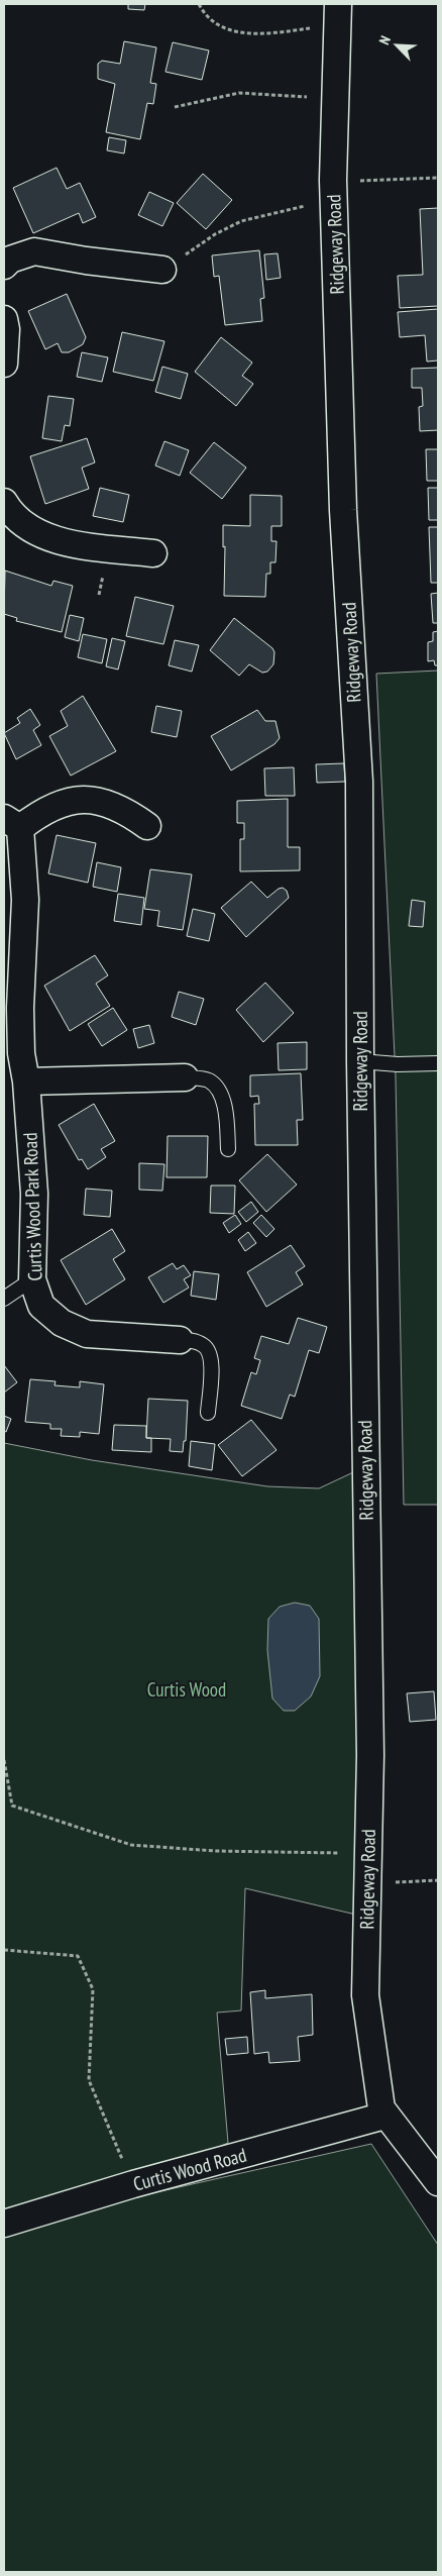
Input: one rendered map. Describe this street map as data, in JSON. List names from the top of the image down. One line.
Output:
{"streets":{"street":["Ridgeway Road","Curtis Wood Park Road","Curtis Wood Road"]},"crossings":[["Ridgeway Road","Curtis Wood Road"]],"parks":["Curtis Wood"],"north":"top left"}
